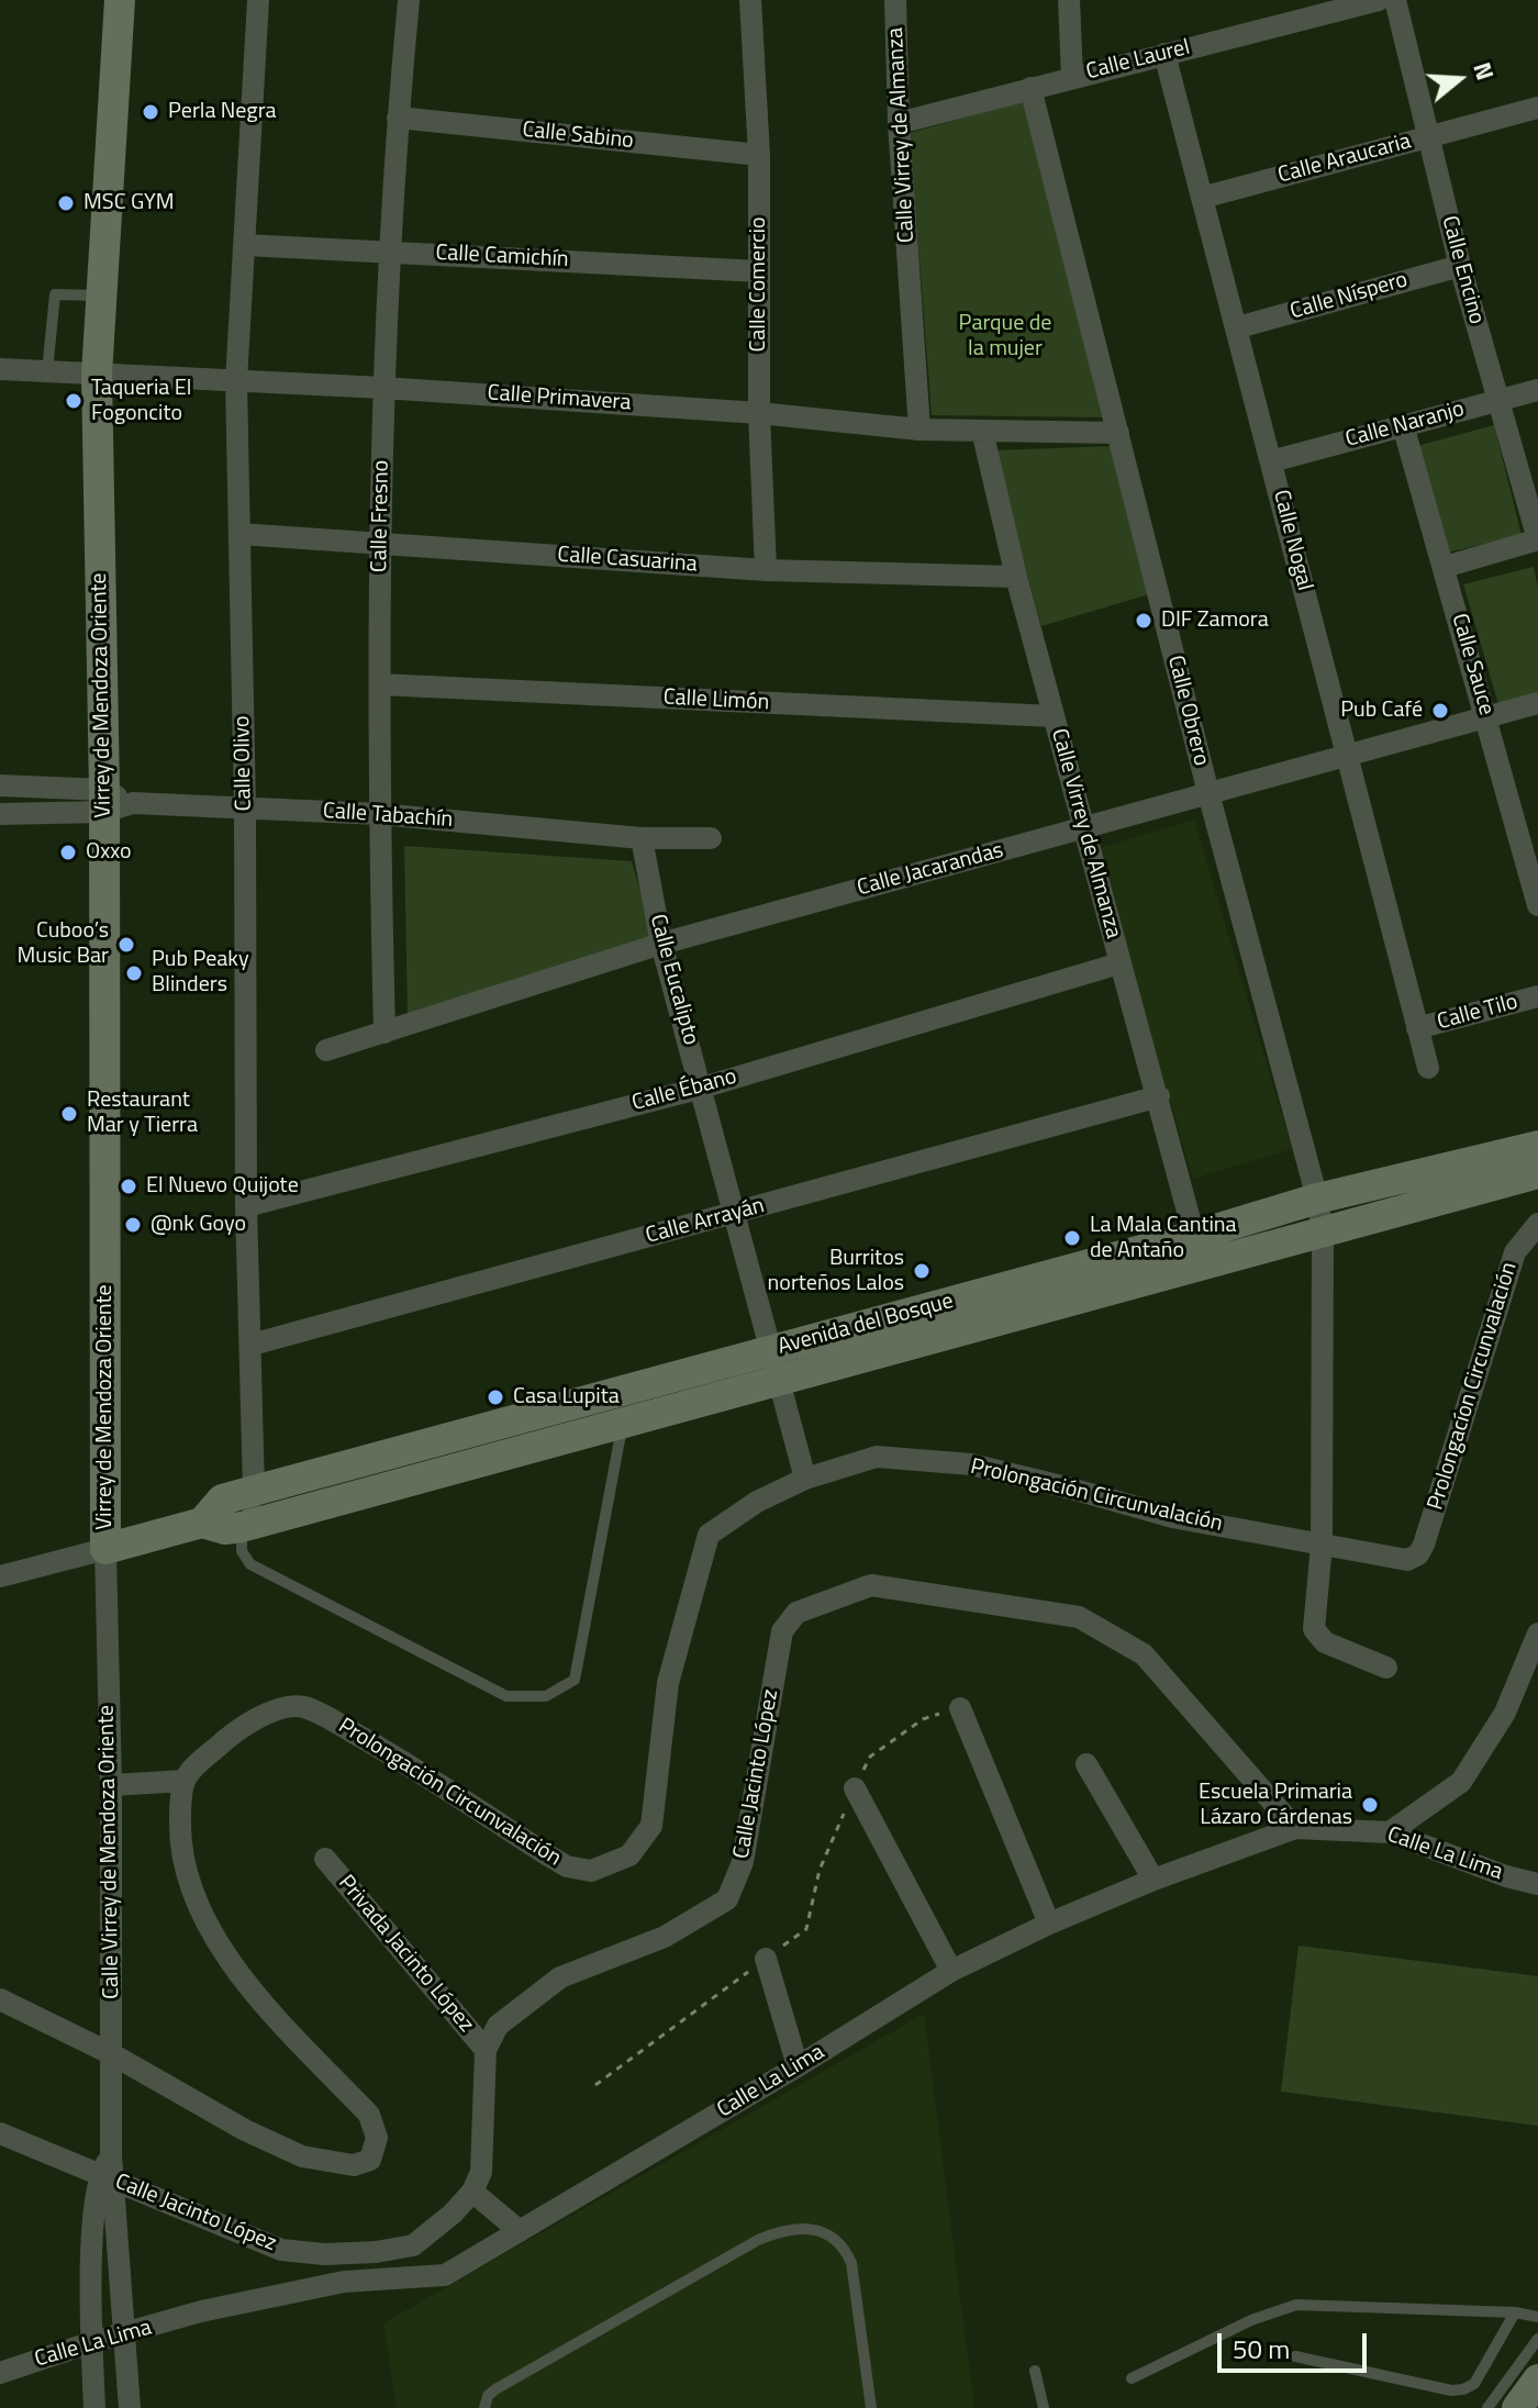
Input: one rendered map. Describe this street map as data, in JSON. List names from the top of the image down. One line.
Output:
{"streets":{"street":["Calle Laurel","Calle Virrey de Almanza","Calle Sabino","Calle Araucaria","Calle Camichín","Calle Encino","Calle Comercio","Calle Níspero","Calle Primavera","Calle Naranjo","Calle Fresno","Calle Nogal","Calle Casuarina","Calle Sauce","Virrey de Mendoza Oriente","Calle Limón","Calle Obrero","Calle Olivo","Calle Tabachín","Calle Jacarandas","Calle Eucalipto","Calle Tilo","Calle Ébano","Calle Arrayán","Avenida del Bosque","Prolongacíon Circunvalación","Prolongación Circunvalación","Calle Jacinto López","Calle Virrey de Mendoza Oriente","Calle La Lima","Privada Jacinto López"]},"crossings":[["Calle Laurel","Calle Virrey de Almanza"],["Calle Laurel","Calle Nogal"],["Calle Laurel","Calle Obrero"],["Calle Virrey de Almanza","Calle Primavera"],["Calle Virrey de Almanza","Calle Casuarina"],["Calle Virrey de Almanza","Calle Limón"],["Calle Virrey de Almanza","Calle Jacarandas"],["Calle Virrey de Almanza","Calle Ébano"],["Calle Virrey de Almanza","Calle Arrayán"],["Calle Virrey de Almanza","Avenida del Bosque"],["Calle Sabino","Calle Comercio"],["Calle Sabino","Calle Fresno"],["Calle Araucaria","Calle Encino"],["Calle Araucaria","Calle Nogal"],["Calle Camichín","Calle Comercio"],["Calle Camichín","Calle Fresno"],["Calle Camichín","Calle Olivo"],["Calle Encino","Calle Níspero"],["Calle Encino","Calle Naranjo"],["Calle Comercio","Calle Primavera"],["Calle Comercio","Calle Casuarina"],["Calle Níspero","Calle Nogal"],["Calle Primavera","Calle Fresno"],["Calle Primavera","Virrey de Mendoza Oriente"],["Calle Primavera","Calle Obrero"],["Calle Primavera","Calle Olivo"],["Calle Naranjo","Calle Nogal"],["Calle Naranjo","Calle Sauce"],["Calle Fresno","Calle Casuarina"],["Calle Fresno","Calle Limón"],["Calle Fresno","Calle Tabachín"],["Calle Fresno","Calle Jacarandas"],["Calle Nogal","Calle Jacarandas"],["Calle Nogal","Calle Tilo"],["Calle Casuarina","Calle Olivo"],["Calle Sauce","Calle Jacarandas"],["Virrey de Mendoza Oriente","Calle Tabachín"],["Virrey de Mendoza Oriente","Avenida del Bosque"],["Virrey de Mendoza Oriente","Calle Virrey de Mendoza Oriente"],["Calle Obrero","Calle Jacarandas"],["Calle Obrero","Avenida del Bosque"],["Calle Obrero","Prolongación Circunvalación"],["Calle Olivo","Calle Tabachín"],["Calle Olivo","Calle Ébano"],["Calle Olivo","Calle Arrayán"],["Calle Olivo","Avenida del Bosque"],["Calle Tabachín","Calle Eucalipto"],["Calle Jacarandas","Calle Eucalipto"],["Calle Eucalipto","Calle Ébano"],["Calle Eucalipto","Calle Arrayán"],["Calle Eucalipto","Avenida del Bosque"],["Calle Eucalipto","Prolongación Circunvalación"],["Avenida del Bosque","Calle Virrey de Mendoza Oriente"],["Prolongacíon Circunvalación","Prolongación Circunvalación"],["Calle Jacinto López","Calle Virrey de Mendoza Oriente"],["Calle Jacinto López","Calle La Lima"],["Calle Jacinto López","Privada Jacinto López"],["Calle Virrey de Mendoza Oriente","Calle La Lima"]],"parks":["Parque de la mujer"],"places":["Perla Negra","MSC GYM","Taqueria El Fogoncito","DIF Zamora","Pub Café","Oxxo","Cuboo’s Music Bar","Pub Peaky Blinders","Restaurant Mar y Tierra","El Nuevo Quijote","@nk Goyo","La Mala Cantina de Antaño","Burritos norteños Lalos","Casa Lupita","Escuela Primaria Lázaro Cárdenas"],"scale_bar":"50 m","north":"right"}
